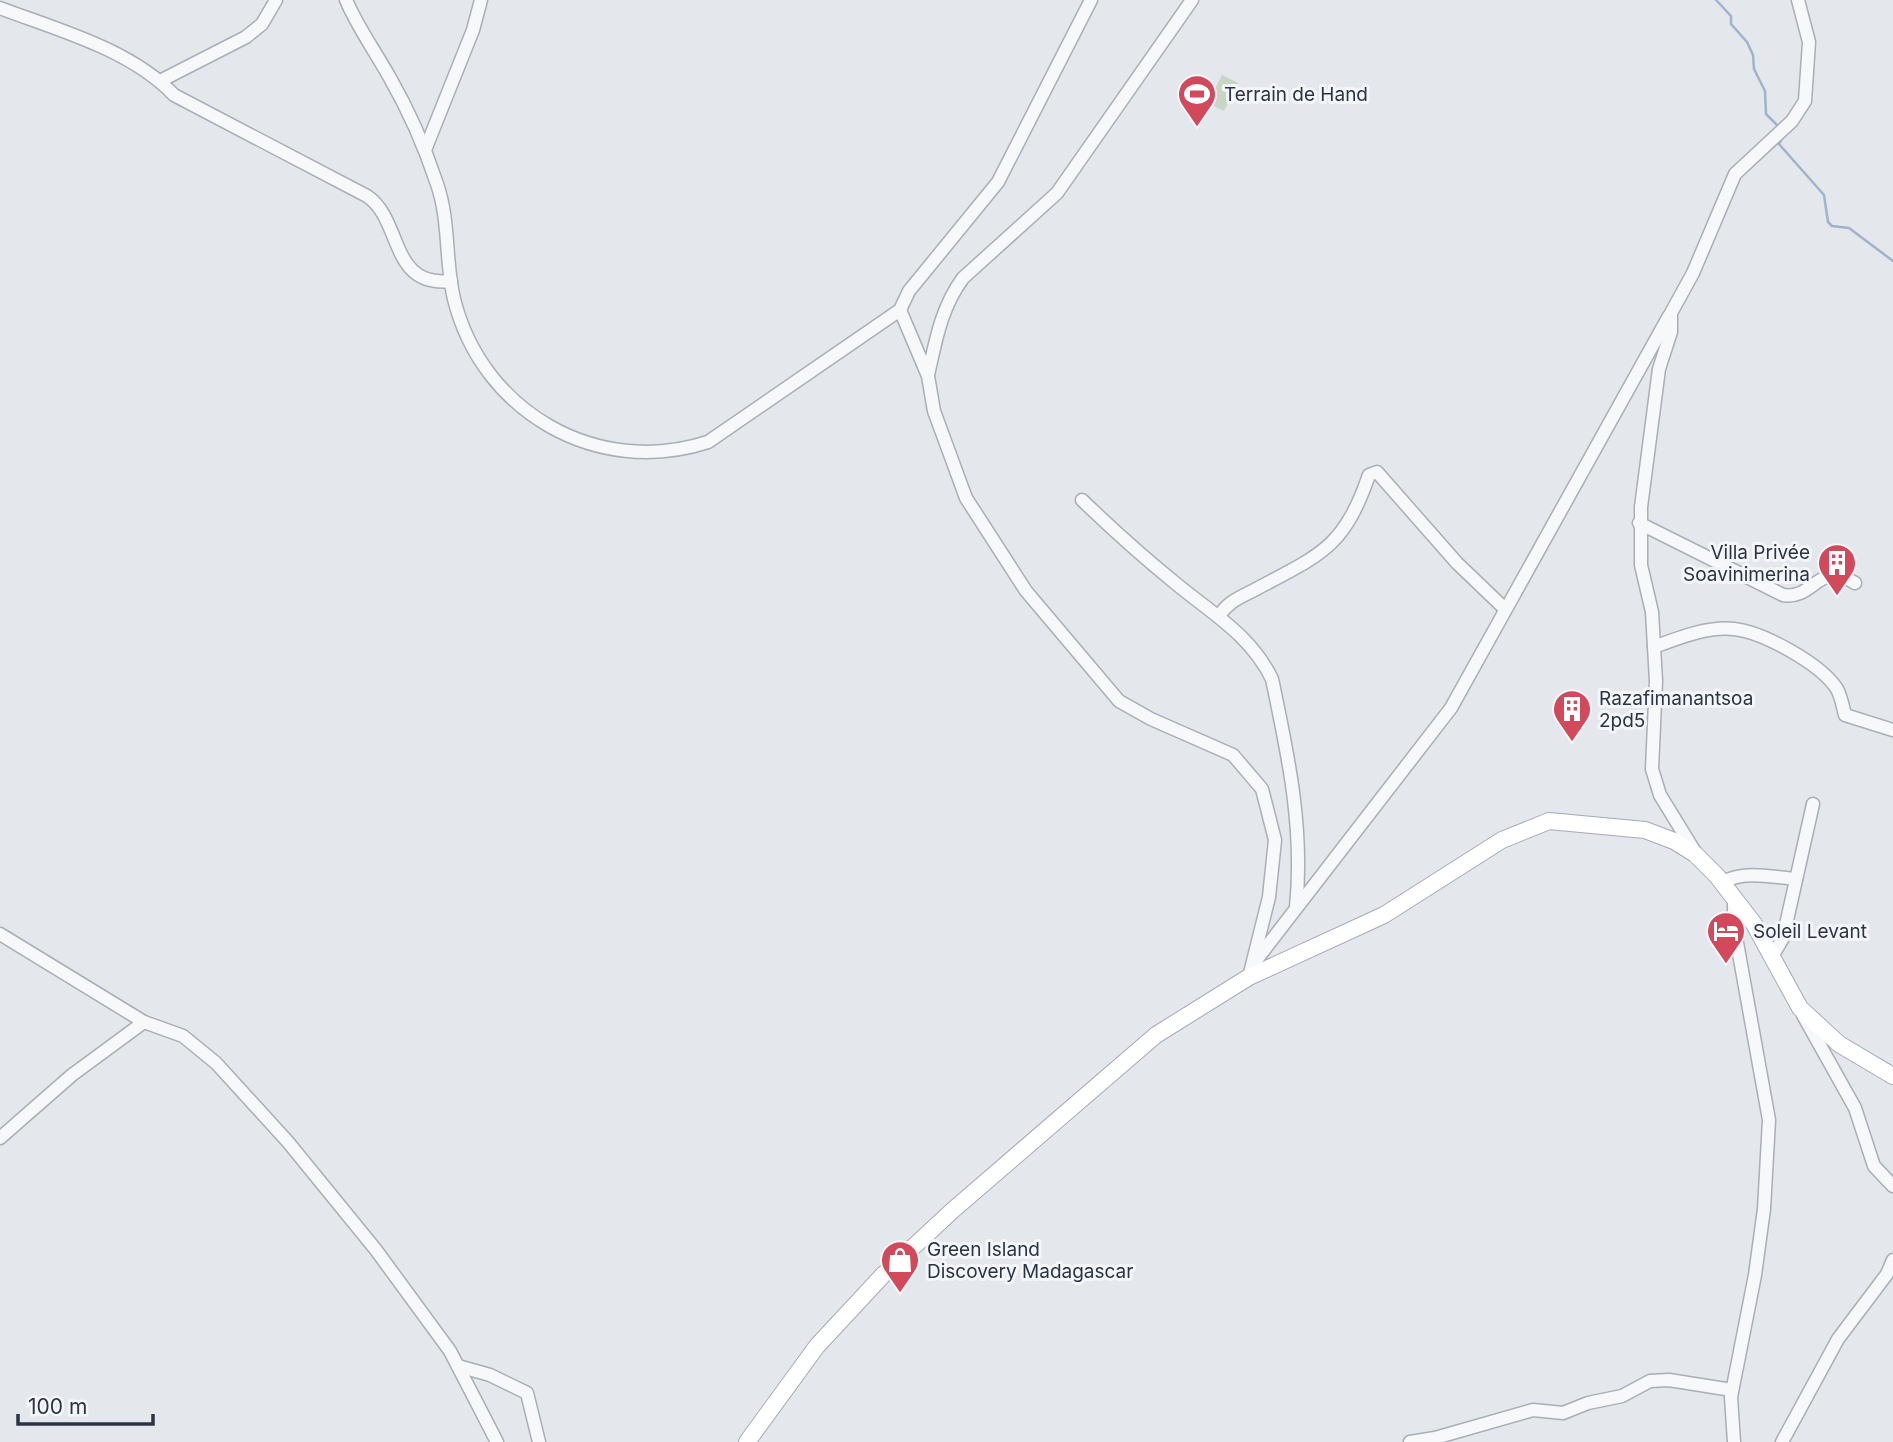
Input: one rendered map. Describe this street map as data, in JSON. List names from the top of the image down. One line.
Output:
{"places":{"sports":["Terrain de Hand"],"building":["Villa Privée Soavinimerina","Razafimanantsoa 2pd5"],"hotel":["Soleil Levant"],"shop":["Green Island Discovery Madagascar"]},"scale_bar":"100 m"}
